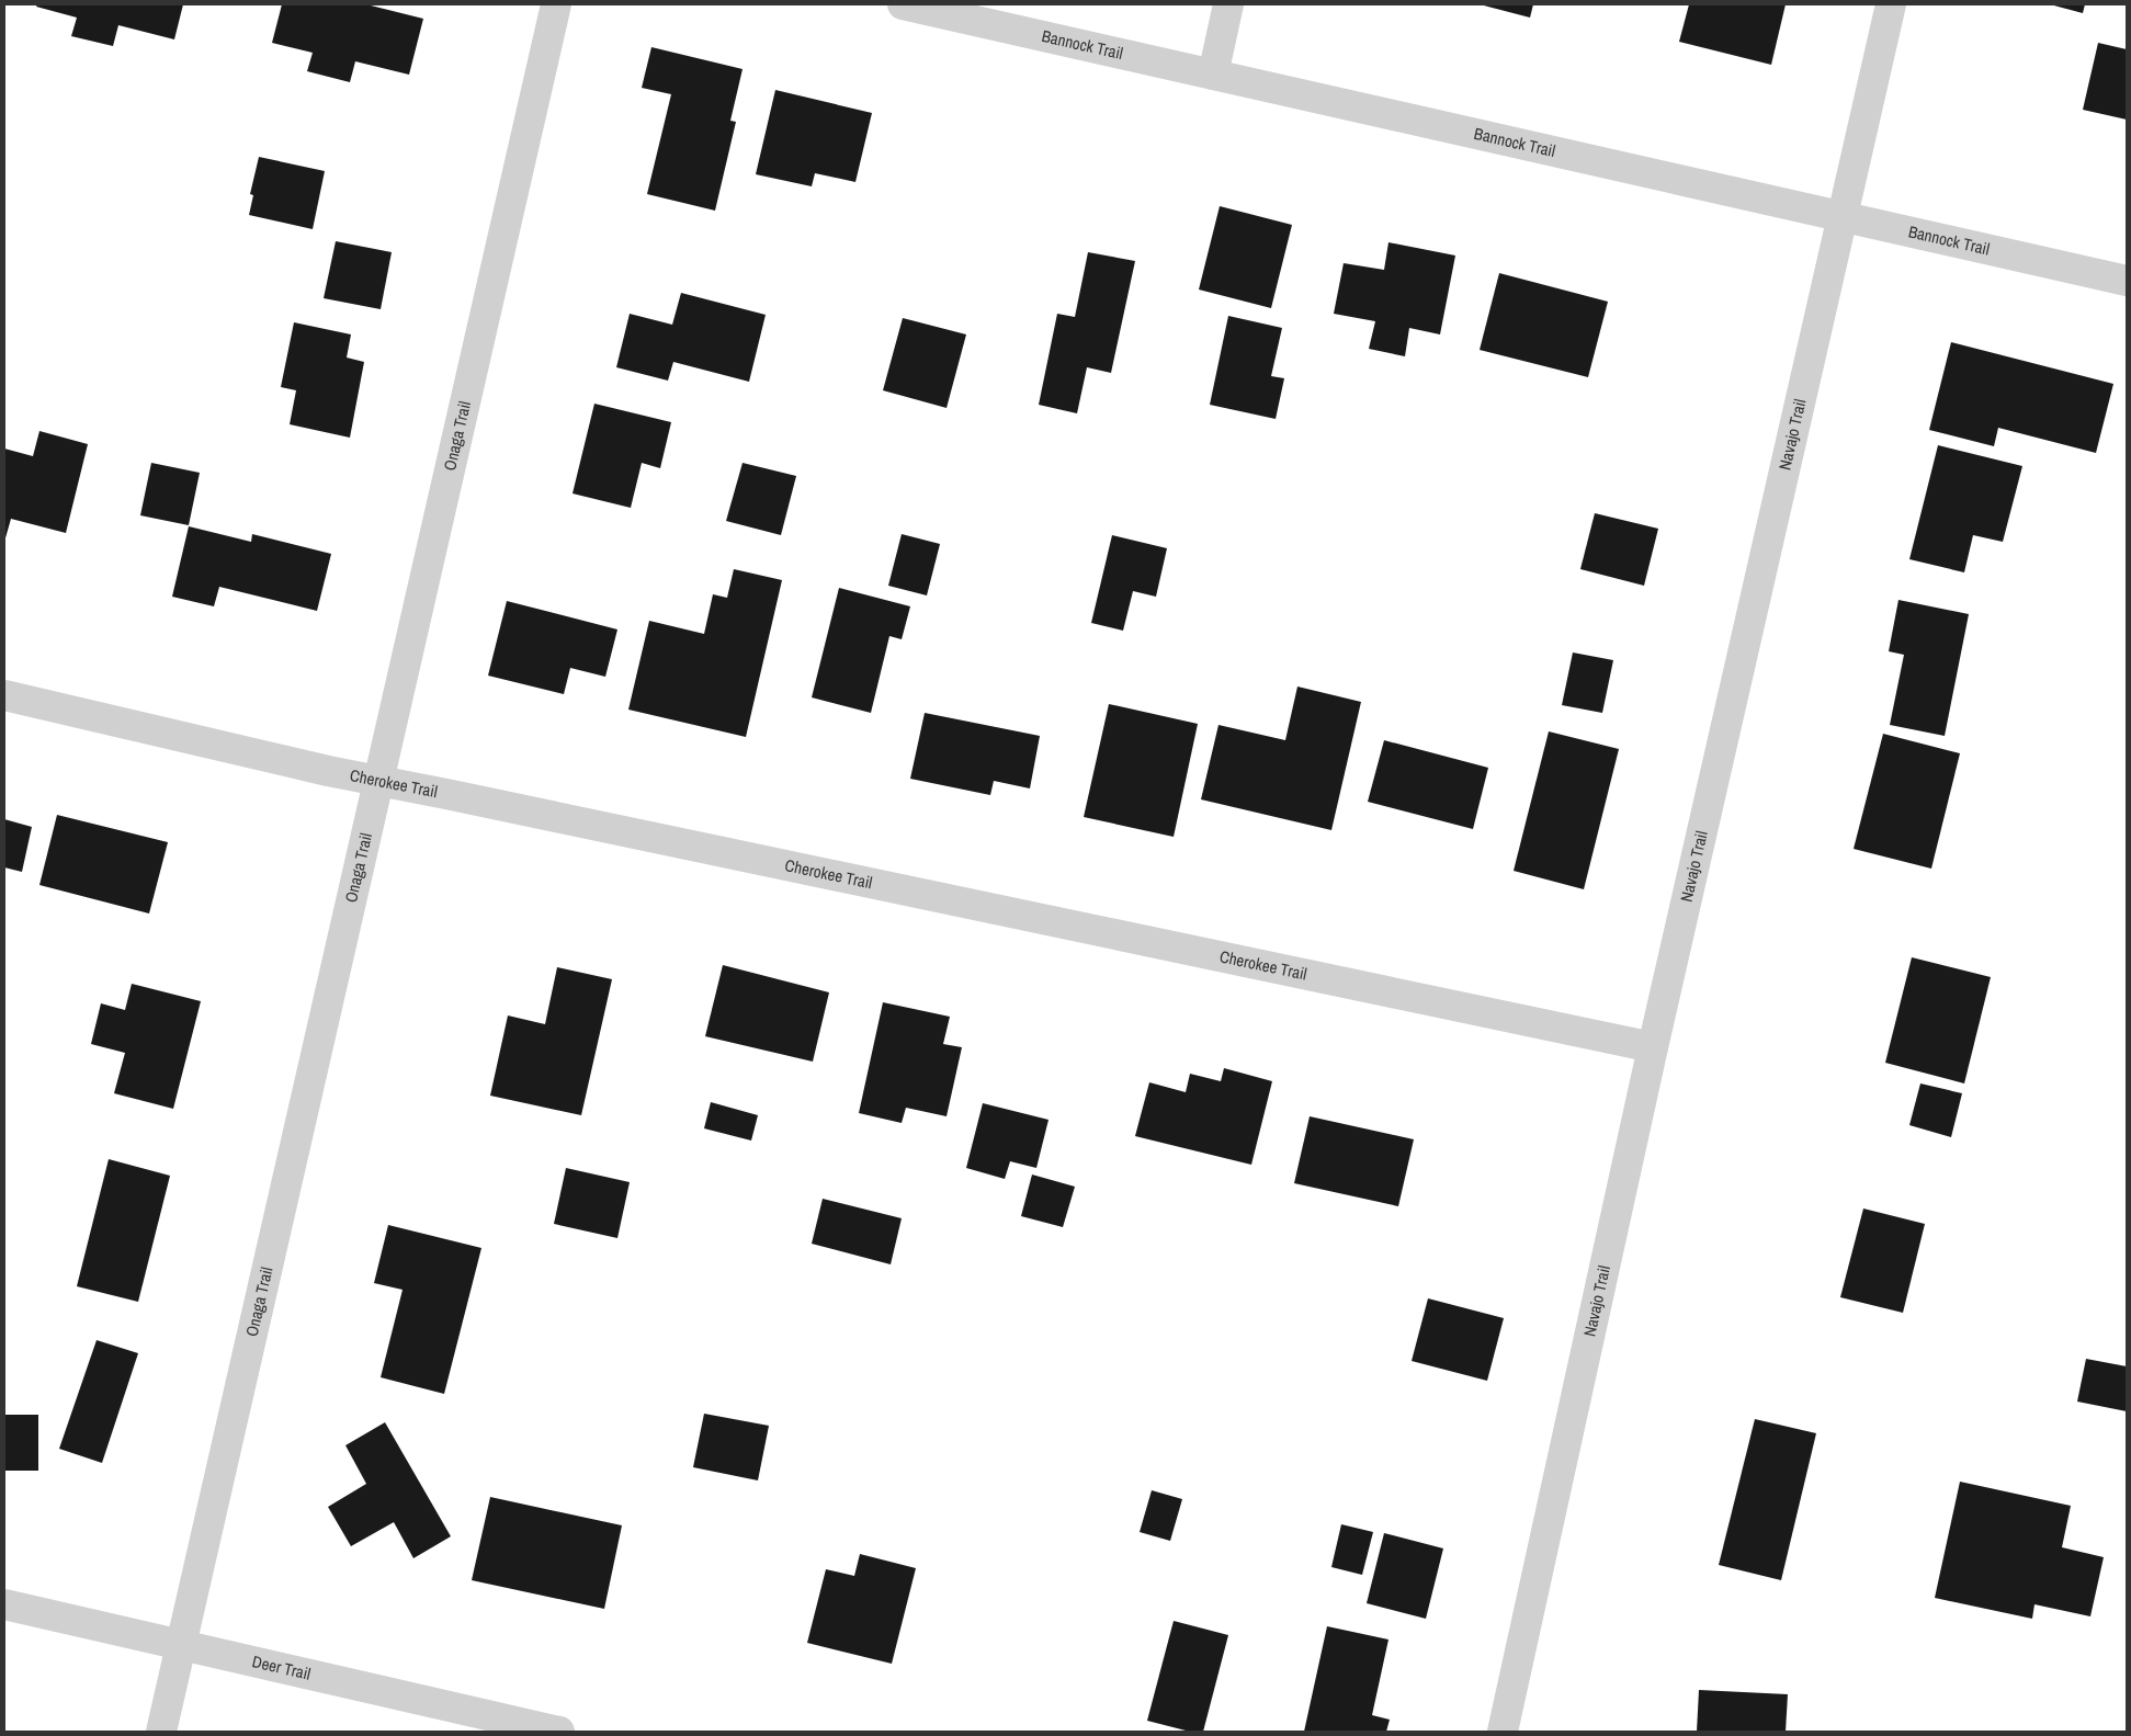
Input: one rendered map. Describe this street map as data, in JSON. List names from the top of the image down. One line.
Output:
{"streets":{"street":["Bannock Trail","Navajo Trail","Onaga Trail","Cherokee Trail","Deer Trail"]},"crossings":[["Bannock Trail","Navajo Trail"],["Navajo Trail","Cherokee Trail"],["Onaga Trail","Cherokee Trail"],["Onaga Trail","Deer Trail"]]}
